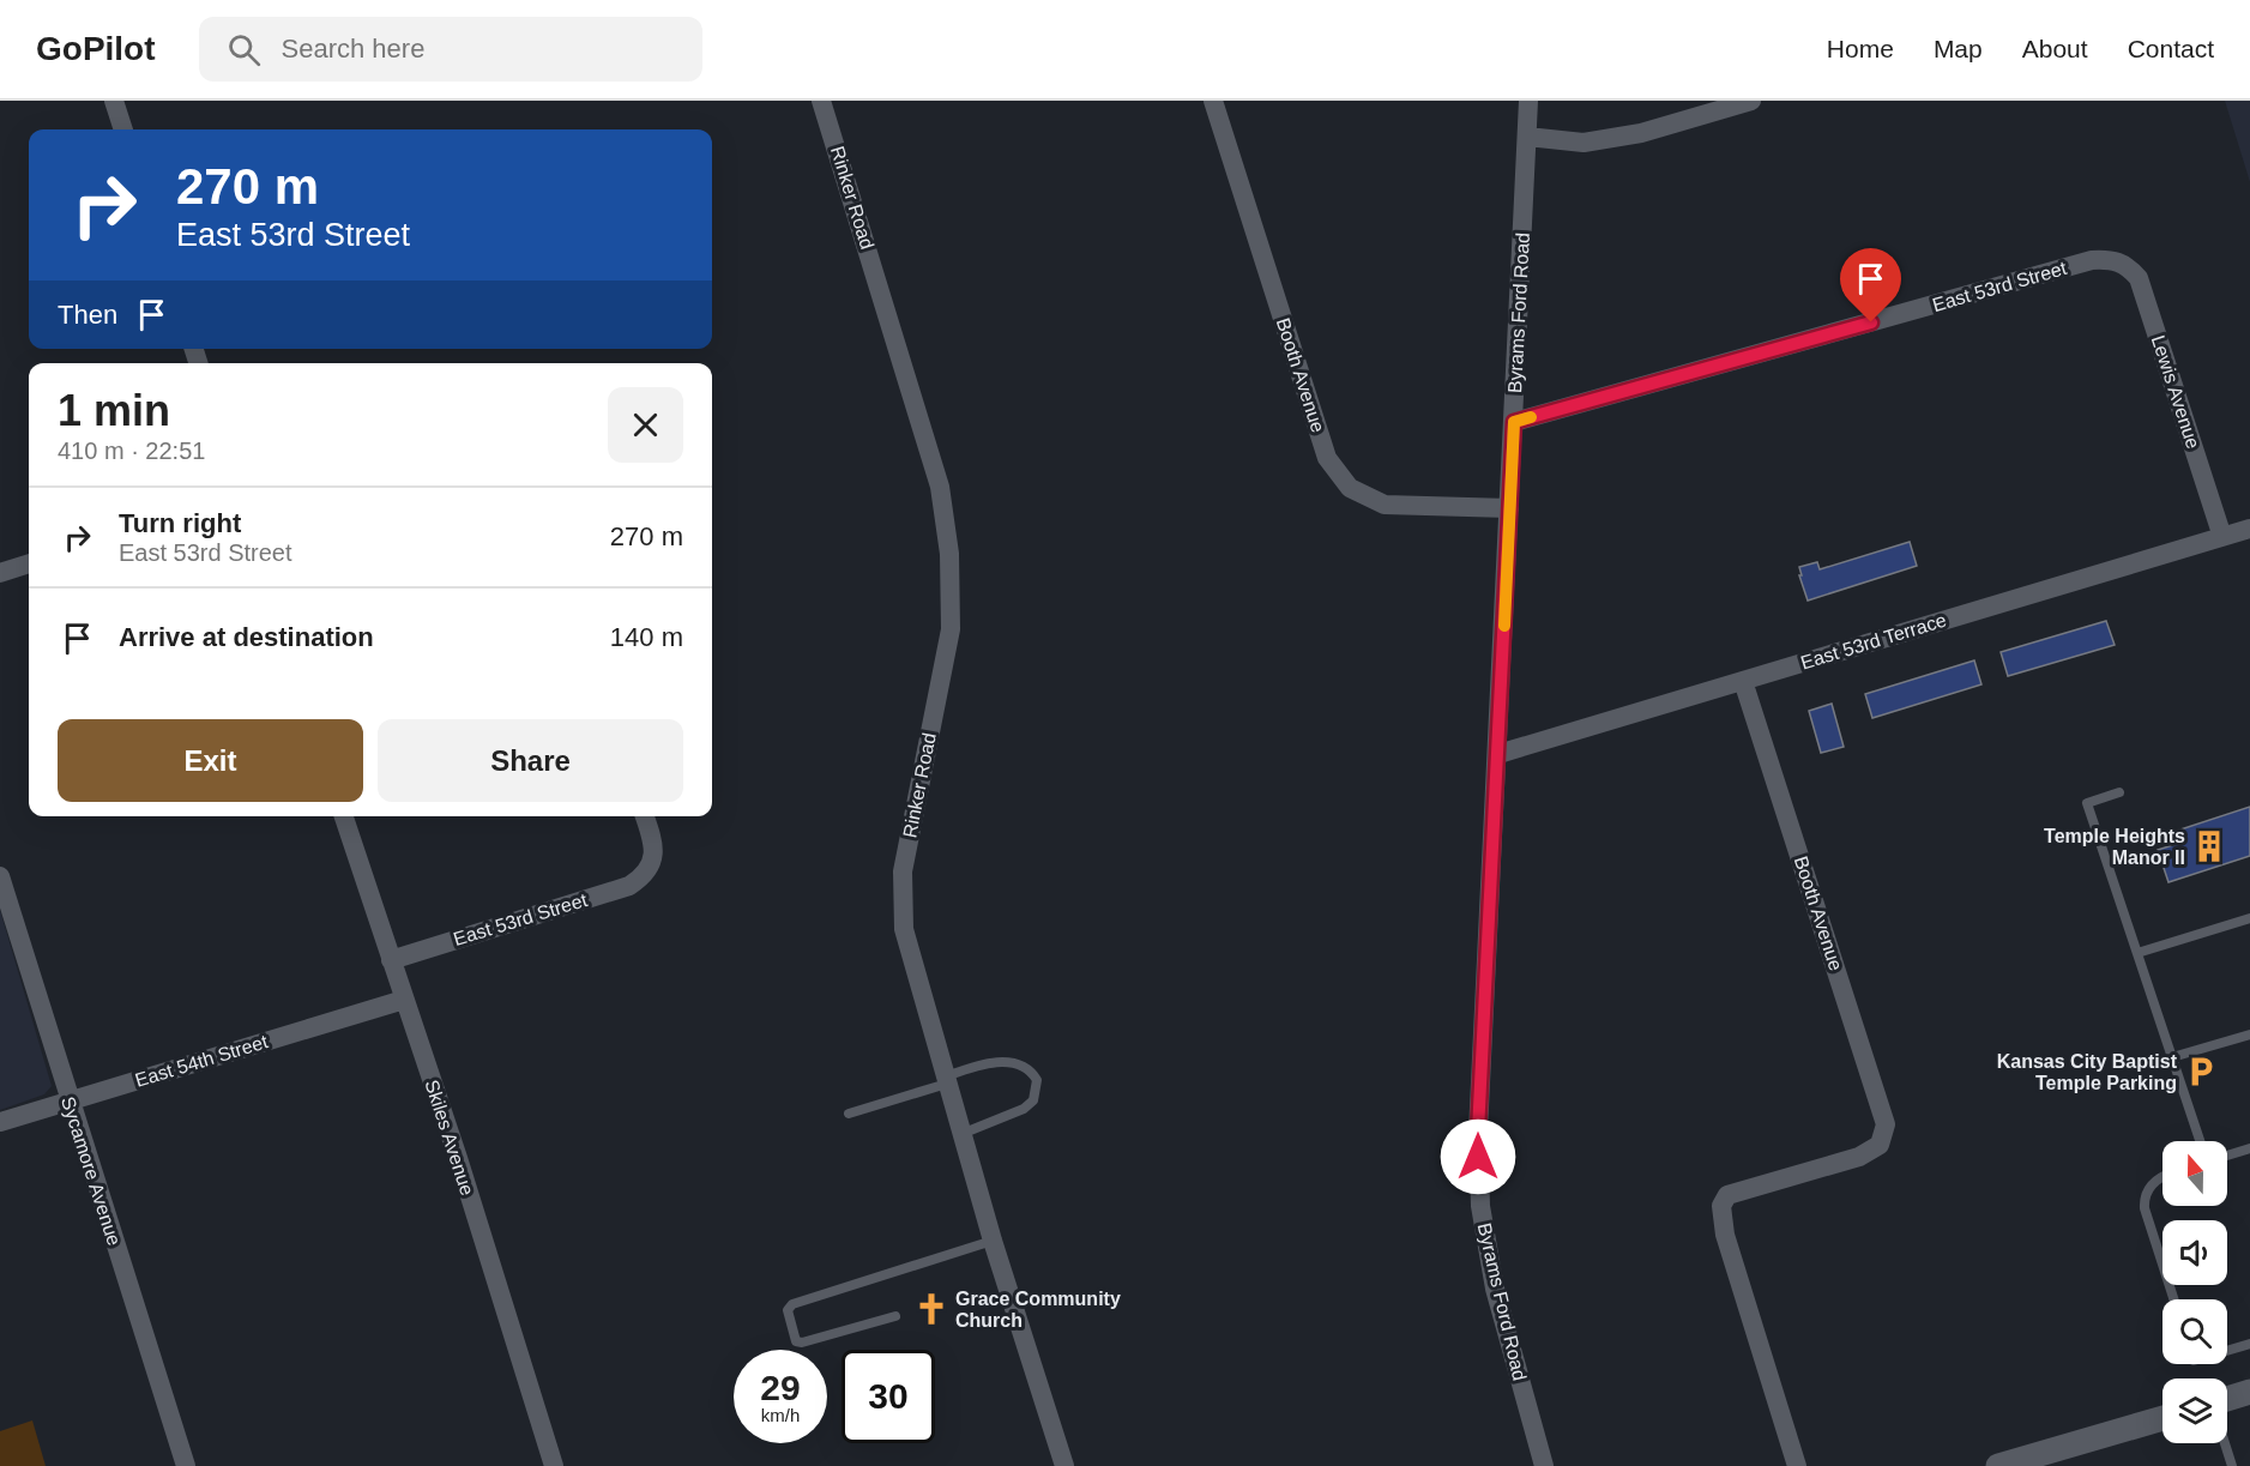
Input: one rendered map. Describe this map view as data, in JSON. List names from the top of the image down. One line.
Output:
{"streets":{"street":["Rinker Road","East 53rd Street","Byrams Ford Road","Booth Avenue","Lewis Avenue","East 53rd Terrace","East 54th Street","Skiles Avenue","Sycamore Avenue"]},"crossings":[["East 53rd Street","Byrams Ford Road"],["East 53rd Street","Lewis Avenue"],["East 53rd Street","Skiles Avenue"],["Byrams Ford Road","Booth Avenue"],["Byrams Ford Road","East 53rd Terrace"],["Booth Avenue","East 53rd Terrace"],["Lewis Avenue","East 53rd Terrace"],["East 54th Street","Skiles Avenue"],["East 54th Street","Sycamore Avenue"]],"places":{"building":["Temple Heights Manor II"],"parking":["Kansas City Baptist Temple Parking"],"church":["Grace Community Church"]},"north":"top","page":{"header":"GoPilot","search":"Search here","nav":["Home","Map","About","Contact"],"turn":["270 m","East 53rd Street"],"then":"Then","heading":["1 min","410 m · 22:51"],"list":[{"name":"Turn right","note":"East 53rd Street","value":"270 m"},{"name":"Arrive at destination","value":"140 m"}],"buttons":["Exit","Share"],"speed":"29 km/h","limit":"30"}}
